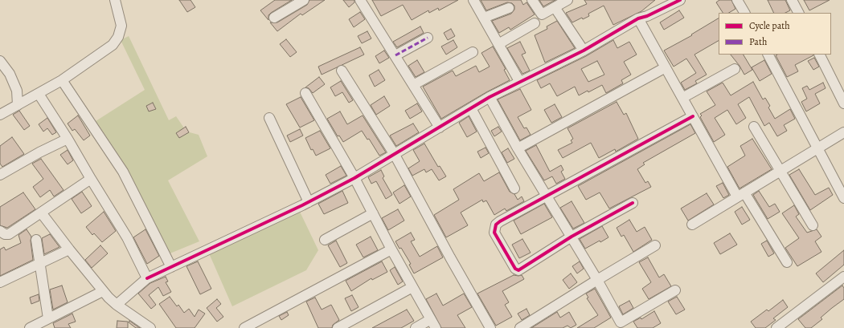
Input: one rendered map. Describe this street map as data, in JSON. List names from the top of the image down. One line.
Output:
{"legend":["Cycle path","Path"]}
